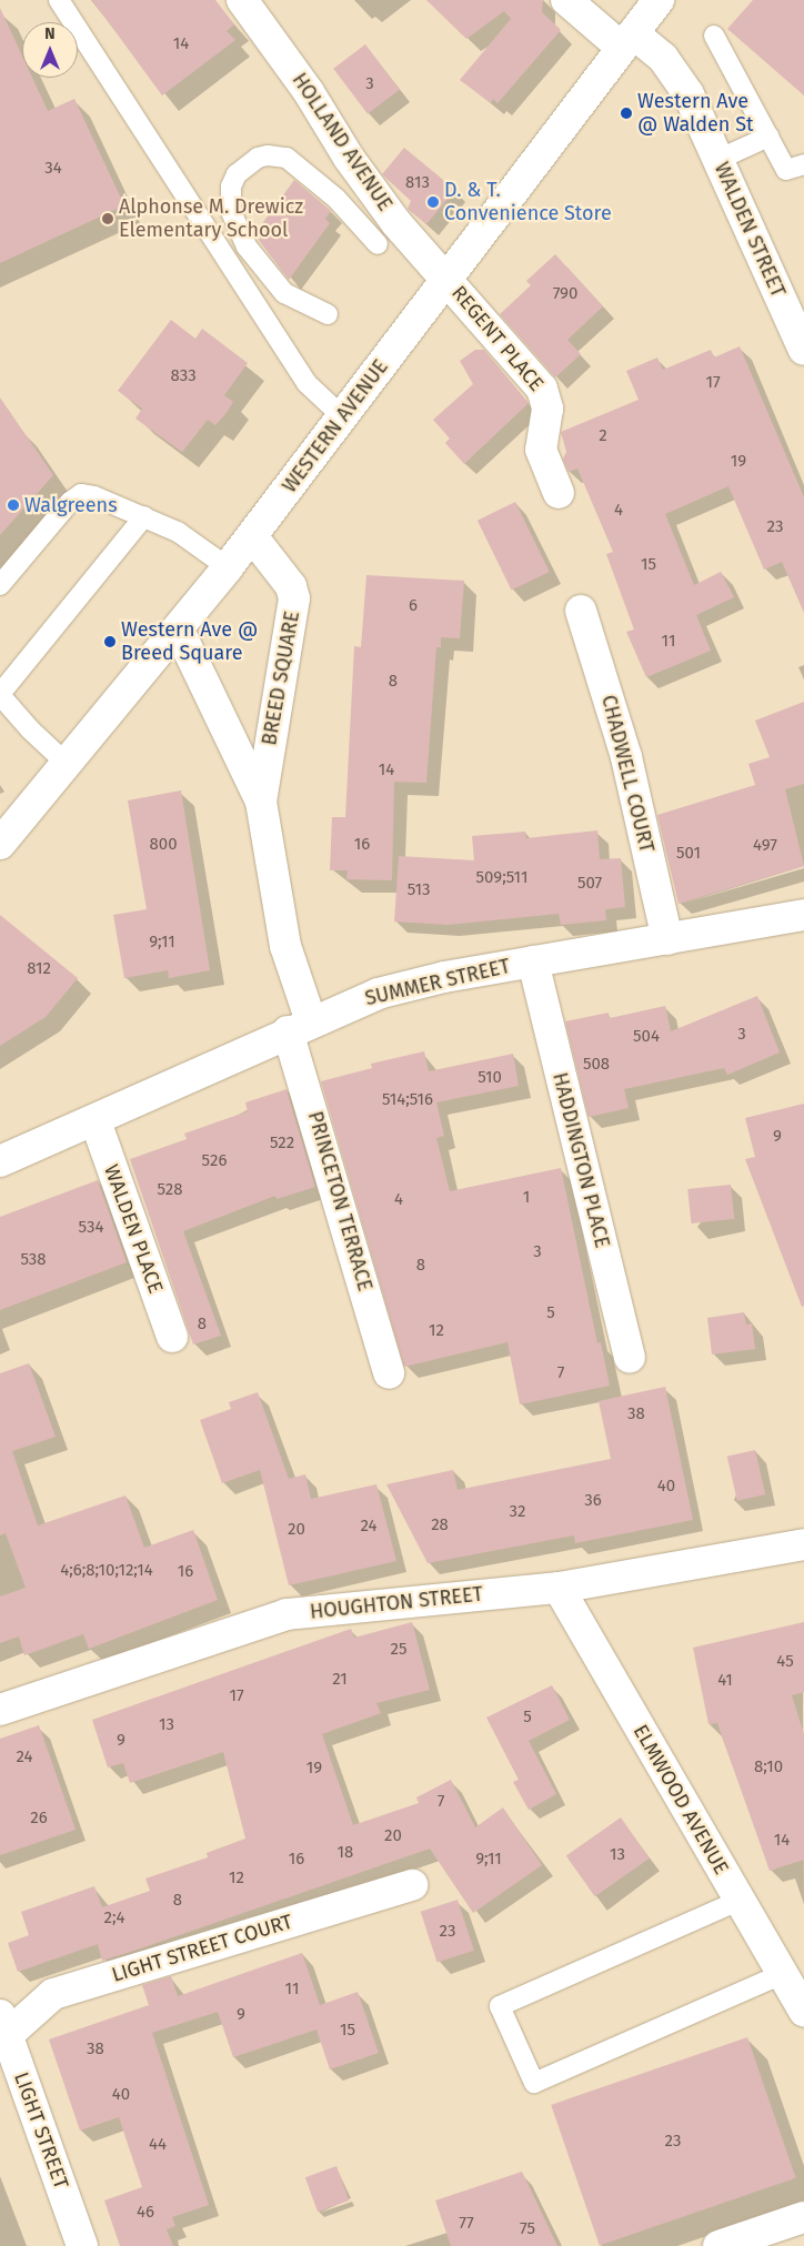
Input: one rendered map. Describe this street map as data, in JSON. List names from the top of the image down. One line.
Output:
{"streets":{"street":["HOLLAND AVENUE","WALDEN STREET","REGENT PLACE","WESTERN AVENUE","BREED SQUARE","CHADWELL COURT","SUMMER STREET","HADDINGTON PLACE","PRINCETON TERRACE","WALDEN PLACE","HOUGHTON STREET","ELMWOOD AVENUE","LIGHT STREET COURT","LIGHT STREET"]},"crossings":[["HOLLAND AVENUE","REGENT PLACE"],["HOLLAND AVENUE","WESTERN AVENUE"],["WALDEN STREET","WESTERN AVENUE"],["REGENT PLACE","WESTERN AVENUE"],["WESTERN AVENUE","BREED SQUARE"],["BREED SQUARE","SUMMER STREET"],["BREED SQUARE","PRINCETON TERRACE"],["CHADWELL COURT","SUMMER STREET"],["SUMMER STREET","HADDINGTON PLACE"],["SUMMER STREET","PRINCETON TERRACE"],["SUMMER STREET","WALDEN PLACE"],["HOUGHTON STREET","ELMWOOD AVENUE"],["LIGHT STREET COURT","LIGHT STREET"]],"places":["Western Ave @ Walden St","D. & T. Convenience Store","Alphonse M. Drewicz Elementary School","Walgreens","Western Ave @ Breed Square"],"house_numbers":["14","3","34","813","790","833","17","2","19","4","23","15","6","11","8","14","800","16","497","501","509;511","507","513","9;11","812","3","504","508","510","514;516","9","522","526","528","1","4","534","3","538","8","5","8","12","7","38","40","36","32","28","24","20","4;6;8;10;12;14","16","25","45","21","41","17","5","13","9","24","8;10","19","7","26","20","14","18","13","16","9;11","12","8","2;4","23","11","9","15","38","40","23","44","46","77","75"],"north":"top"}
